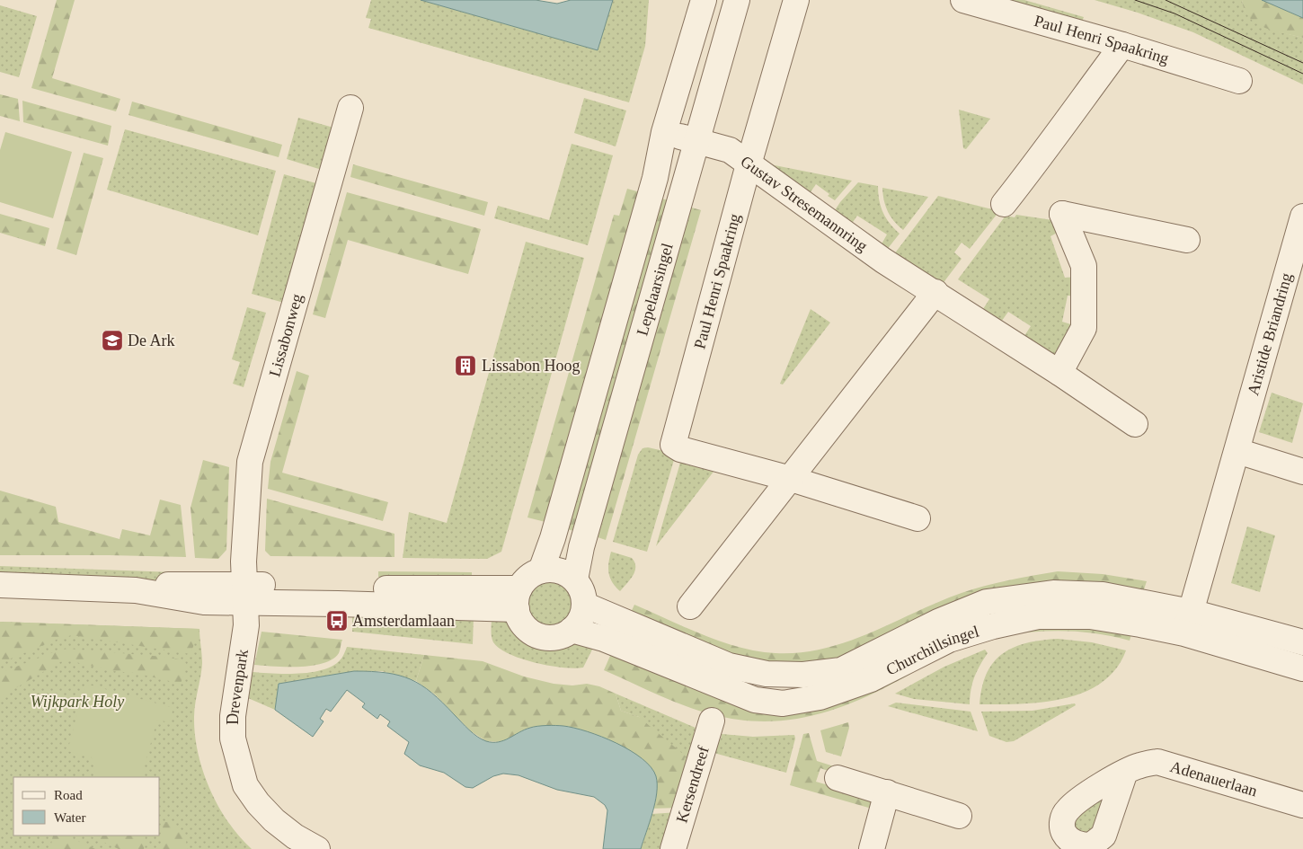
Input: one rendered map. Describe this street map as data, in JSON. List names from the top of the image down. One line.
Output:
{"streets":{"street":["Paul Henri Spaakring","Gustav Stresemannring","Lepelaarsingel","Aristide Briandring","Lissabonweg","Churchillsingel","Drevenpark","Adenauerlaan","Kersendreef"]},"crossings":[["Paul Henri Spaakring","Gustav Stresemannring"],["Gustav Stresemannring","Lepelaarsingel"],["Lepelaarsingel","Churchillsingel"],["Aristide Briandring","Churchillsingel"],["Lissabonweg","Drevenpark"]],"parks":["Wijkpark Holy"],"places":{"school or university":["De Ark"],"building":["Lissabon Hoog"],"bus stop":["Amsterdamlaan"]},"legend":["Road","Water"]}
